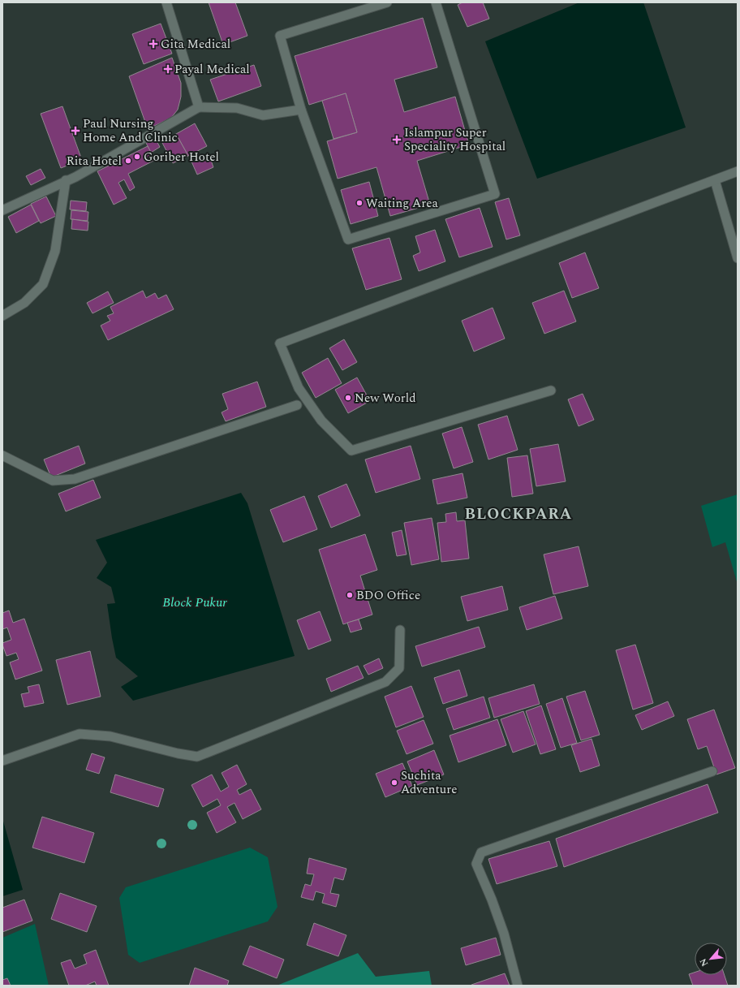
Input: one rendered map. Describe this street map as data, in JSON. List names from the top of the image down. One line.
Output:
{"districts":["BLOCKPARA"],"water":["Block Pukur"],"places":{"health":["Gita Medical","Payal Medical","Paul Nursing Home And Clinic","Islampur Super Speciality Hospital"],"other":["Goriber Hotel","Rita Hotel","Waiting Area","New World","BDO Office","Suchita Adventure"]},"north":"bottom left"}
